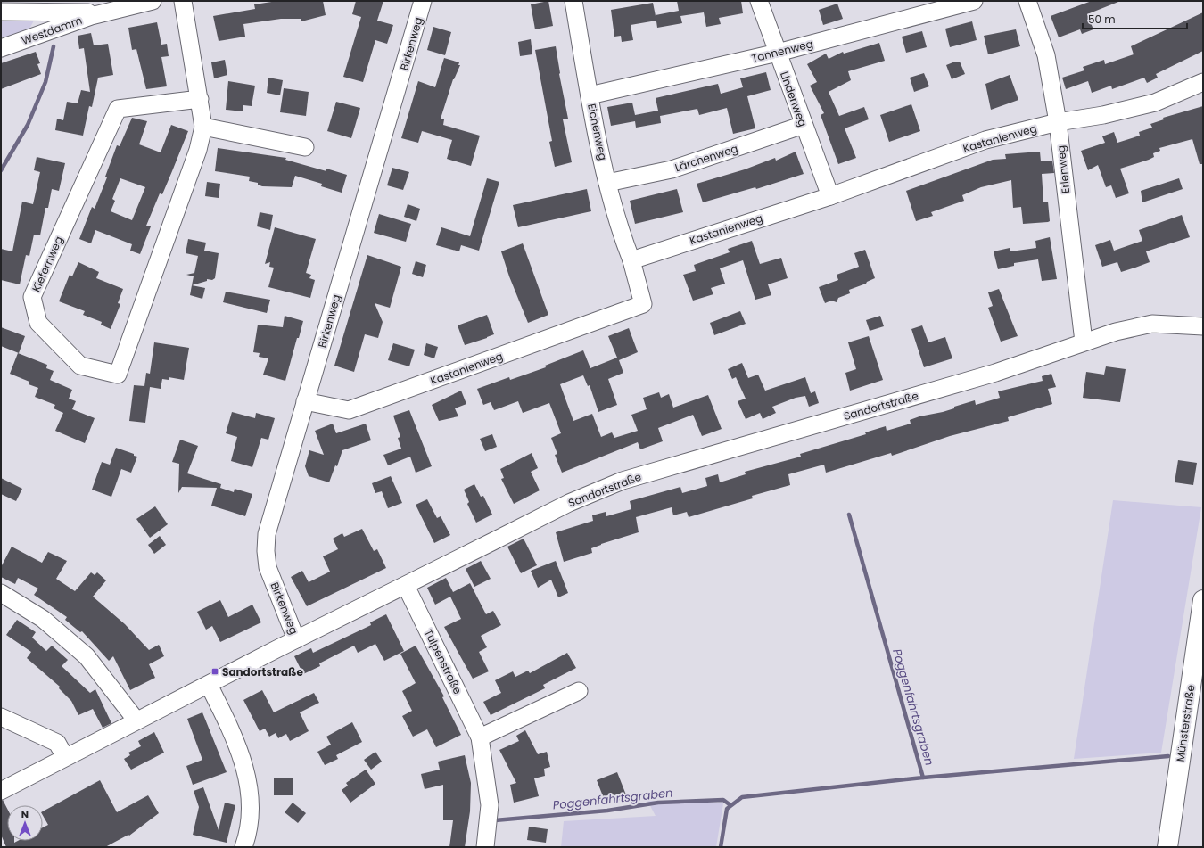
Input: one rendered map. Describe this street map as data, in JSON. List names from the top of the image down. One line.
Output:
{"streets":{"main road":["Münsterstraße"],"street":["Westdamm","Birkenweg","Tannenweg","Lindenweg","Eichenweg","Kastanienweg","Lärchenweg","Erlenweg","Kiefernweg","Sandortstraße","Tulpenstraße"]},"crossings":[["Birkenweg","Kastanienweg"],["Birkenweg","Sandortstraße"],["Tannenweg","Lindenweg"],["Tannenweg","Eichenweg"],["Lindenweg","Kastanienweg"],["Lindenweg","Lärchenweg"],["Eichenweg","Kastanienweg"],["Eichenweg","Lärchenweg"],["Kastanienweg","Erlenweg"],["Erlenweg","Sandortstraße"],["Sandortstraße","Tulpenstraße"]],"water":["Poggenfahrtsgraben"],"places":{"transit":["Sandortstraße"]},"scale_bar":"50 m","north":"top"}
